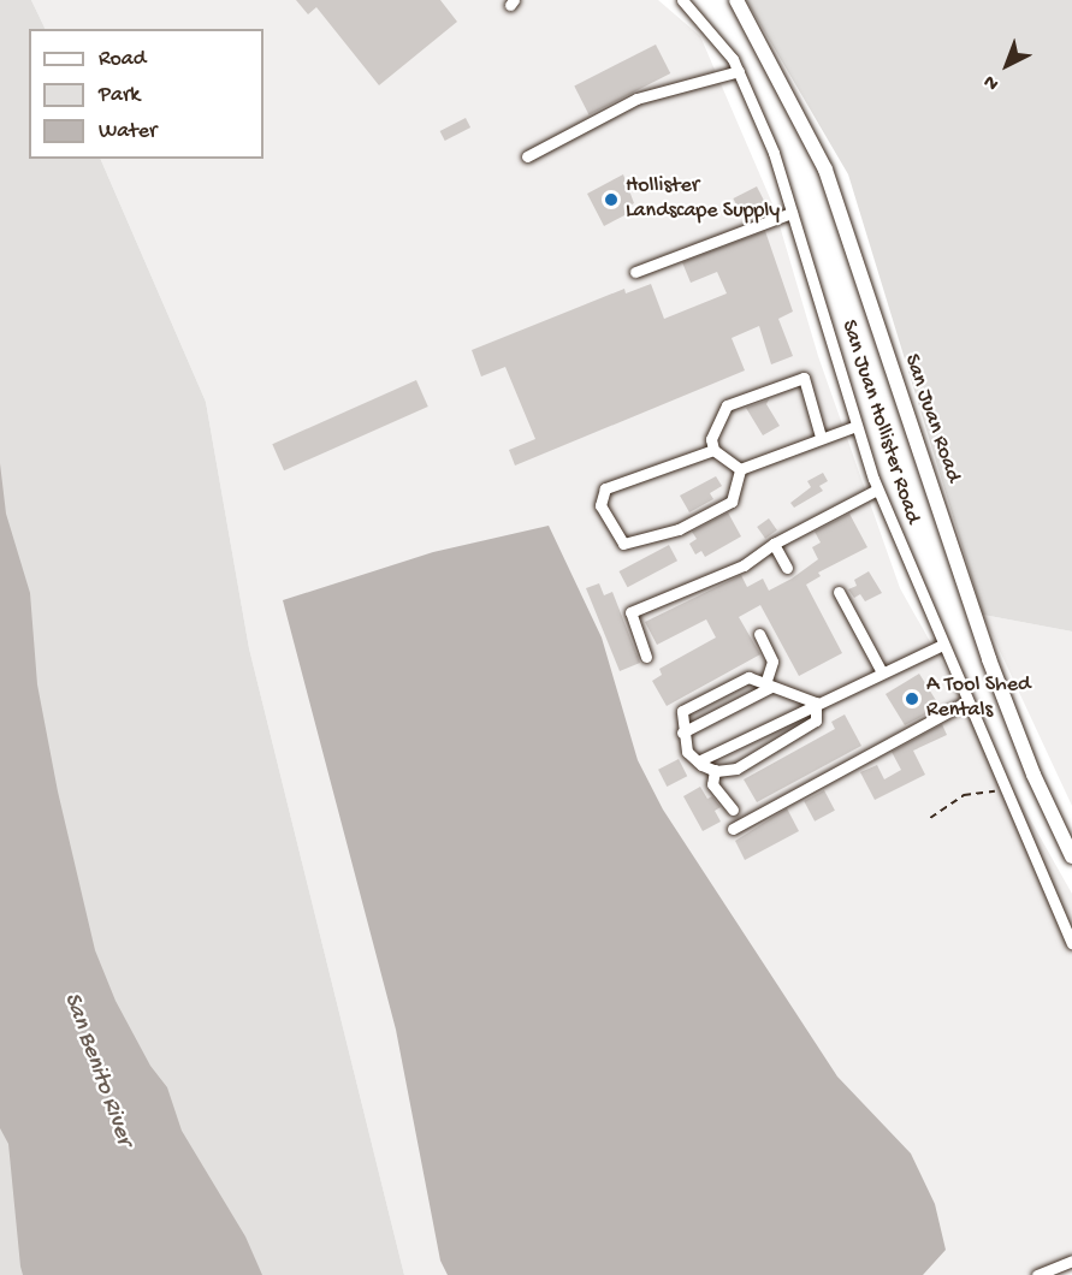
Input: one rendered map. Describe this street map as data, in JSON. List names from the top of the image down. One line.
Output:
{"streets":{"main road":["San Juan Road"],"street":["San Juan Hollister Road"]},"water":["San Benito River"],"places":["Hollister Landscape Supply","A Tool Shed Rentals"],"legend":["Road","Park","Water"],"north":"bottom left"}
